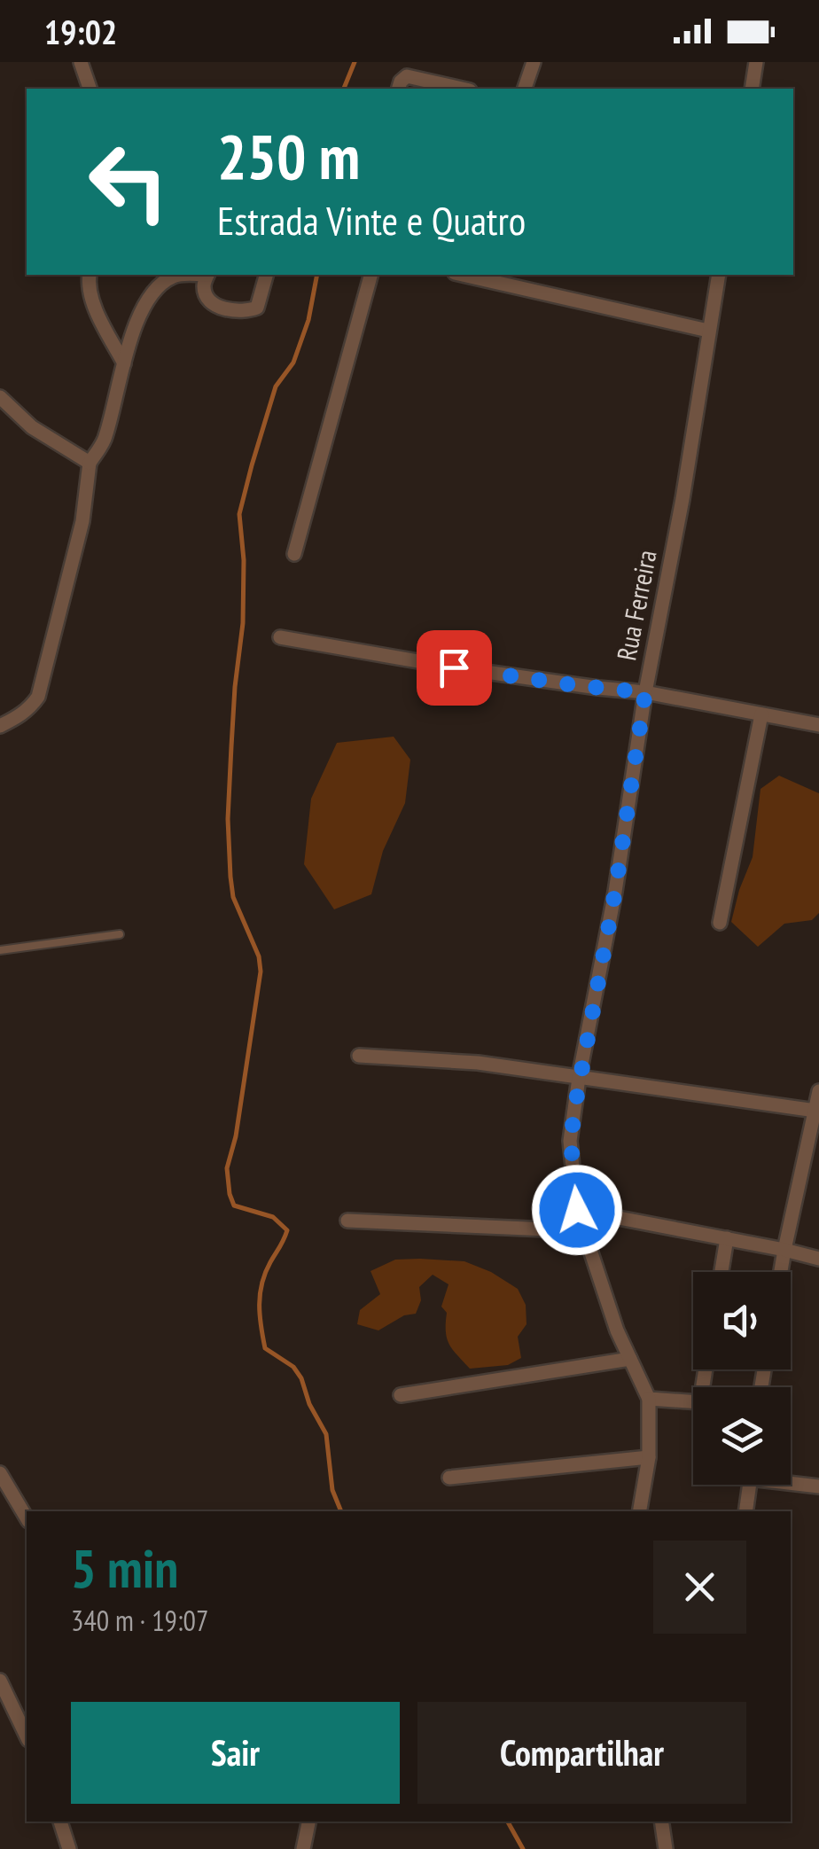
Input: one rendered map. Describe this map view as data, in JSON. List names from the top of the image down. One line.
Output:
{"streets":{"street":["Rua Ferreira"]},"page":{"status":"19:02","turn":["250 m","Estrada Vinte e Quatro"],"heading":["5 min","340 m · 19:07"],"buttons":["Sair","Compartilhar"]}}
